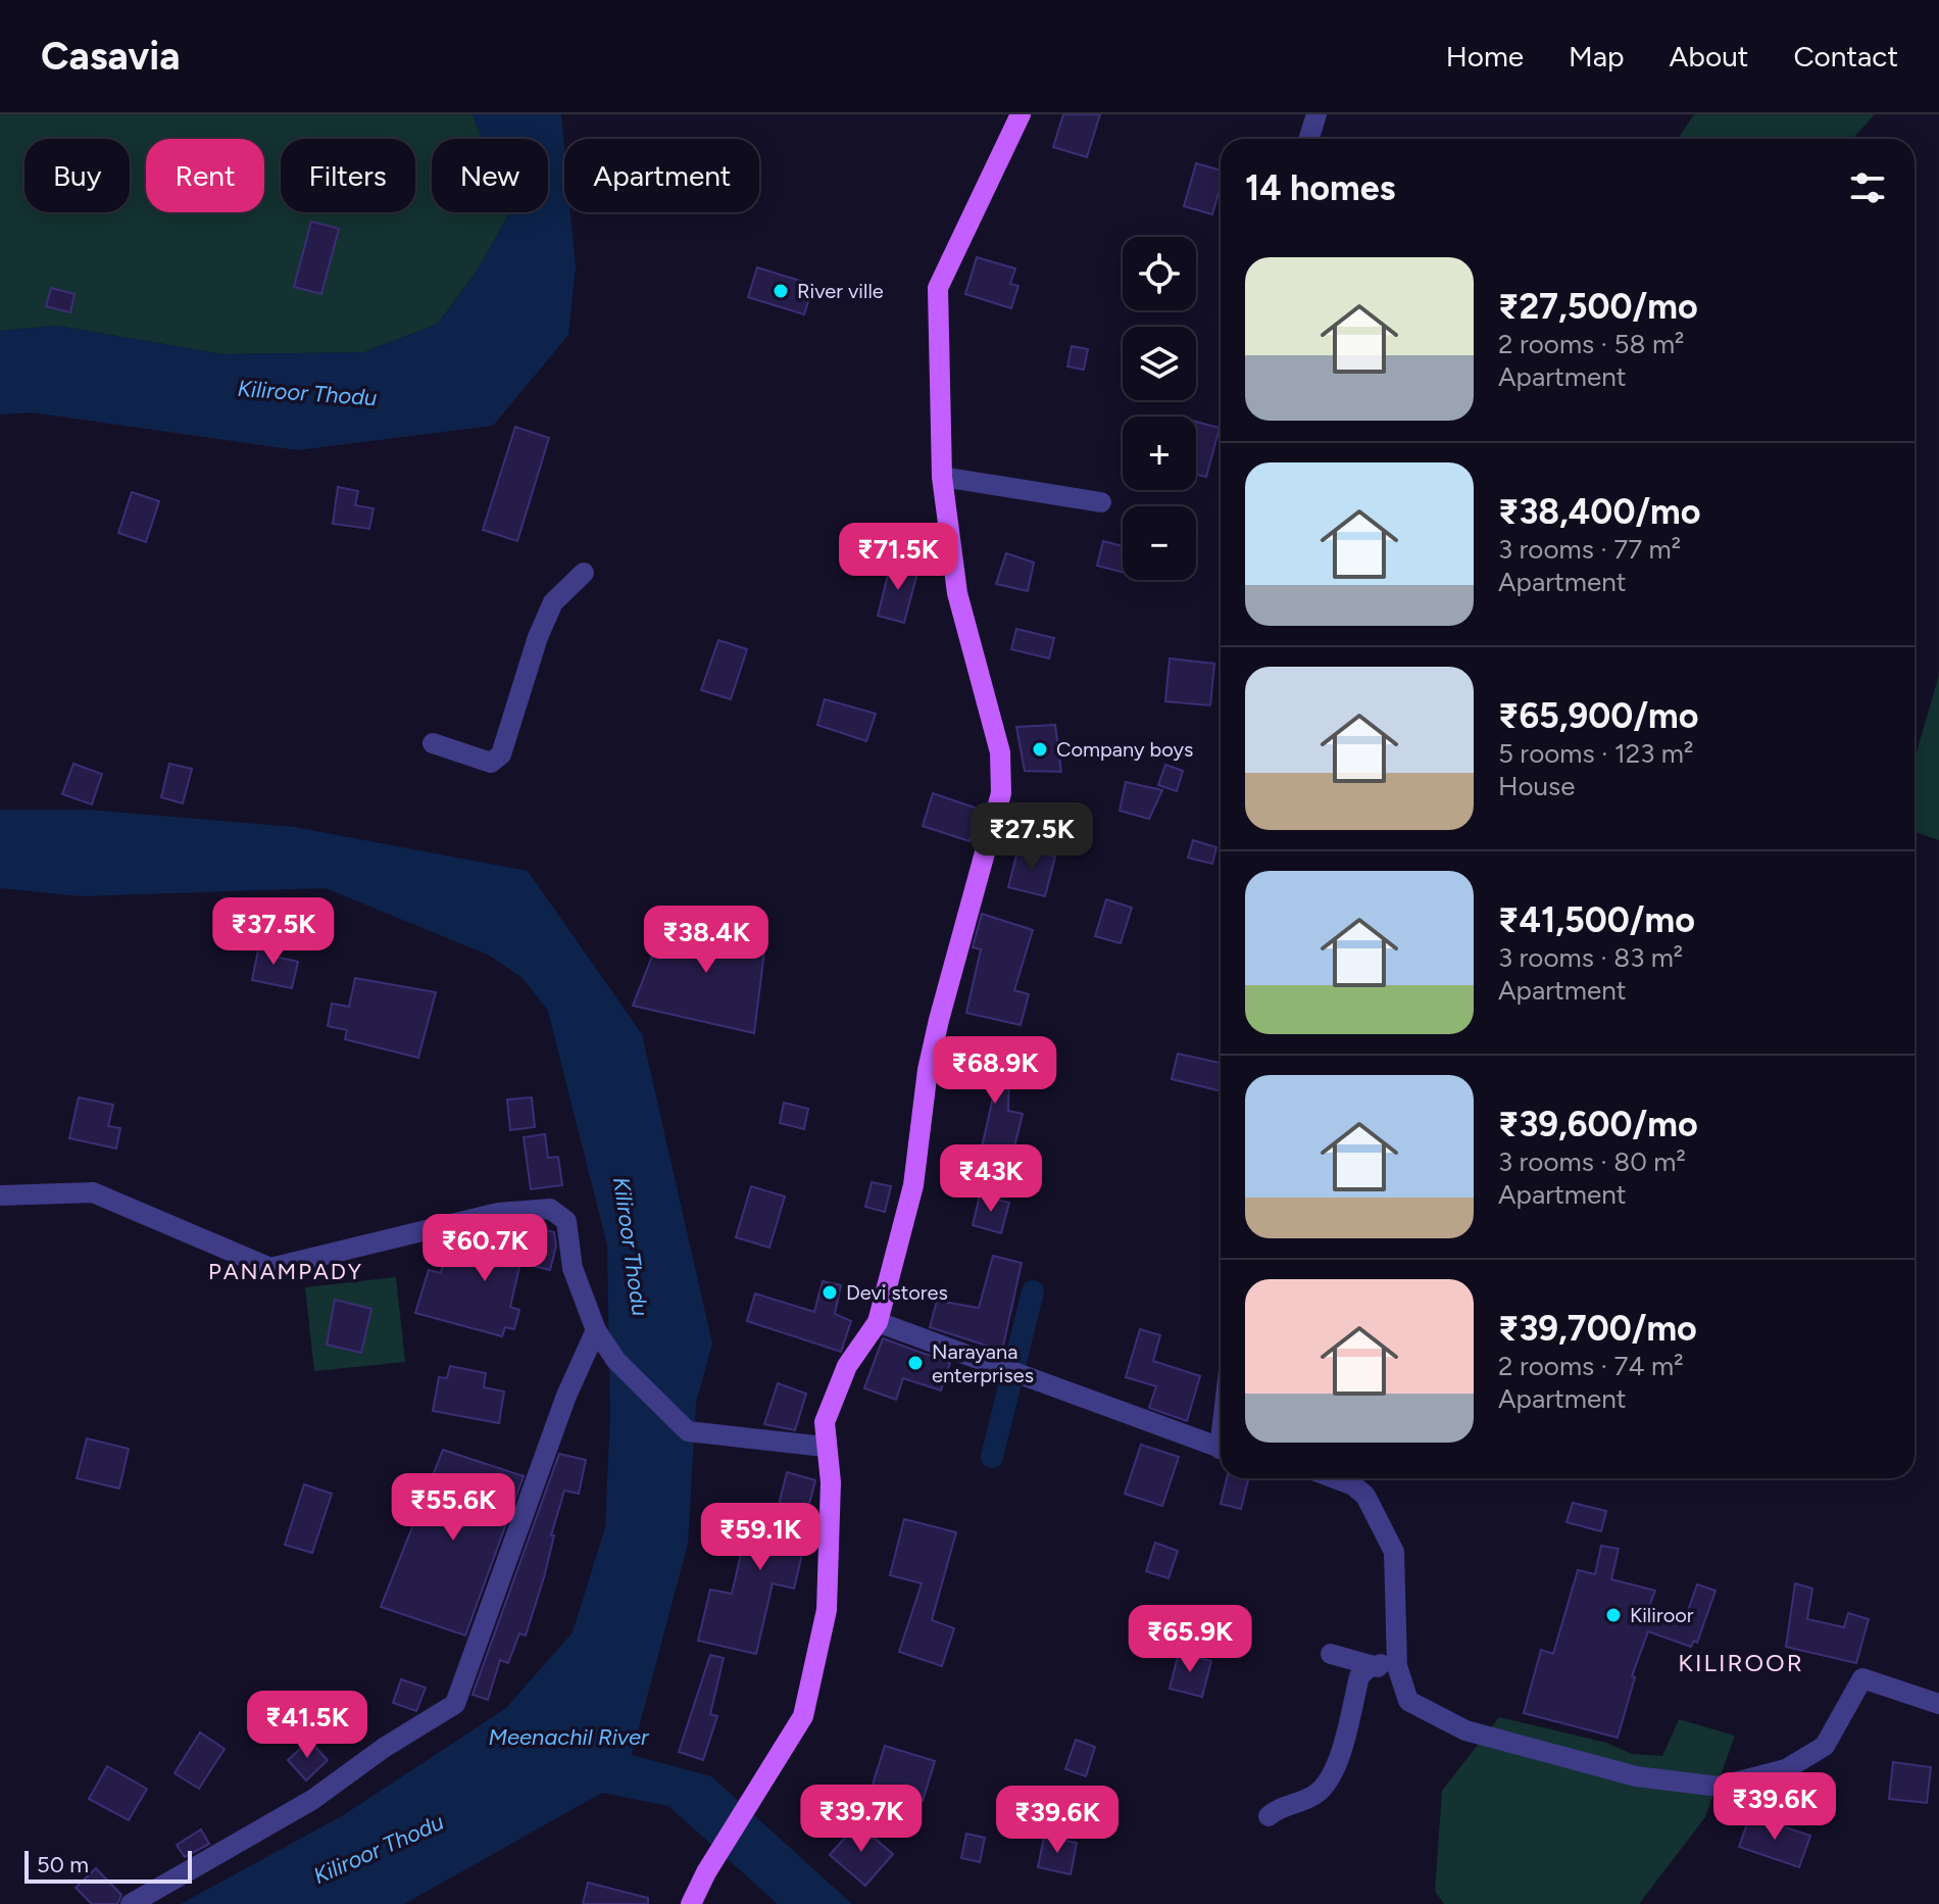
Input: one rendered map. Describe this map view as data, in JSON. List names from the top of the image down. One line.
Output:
{"districts":["PANAMPADY","KILIROOR"],"water":["Kiliroor Thodu","Meenachil River"],"places":["River ville","Company boys","Devi stores","Narayana enterprises","Kiliroor"],"scale_bar":"50 m","page":{"header":"Casavia","nav":["Home","Map","About","Contact"],"chip":["Buy","Rent","Filters","New","Apartment"],"heading":"14 homes","map_buttons":["+","−"],"list":[{"name":"₹27,500/mo","note":"2 rooms · 58 m² · Apartment"},{"name":"₹38,400/mo","note":"3 rooms · 77 m² · Apartment"},{"name":"₹65,900/mo","note":"5 rooms · 123 m² · House"},{"name":"₹41,500/mo","note":"3 rooms · 83 m² · Apartment"},{"name":"₹39,600/mo","note":"3 rooms · 80 m² · Apartment"},{"name":"₹39,700/mo","note":"2 rooms · 74 m² · Apartment"}],"price":["₹71.5K","₹27.5K","₹37.5K","₹38.4K","₹68.9K","₹43K","₹60.7K","₹55.6K","₹59.1K","₹65.9K","₹41.5K","₹39.6K","₹39.7K","₹39.6K"],"scale":"50 m"}}
